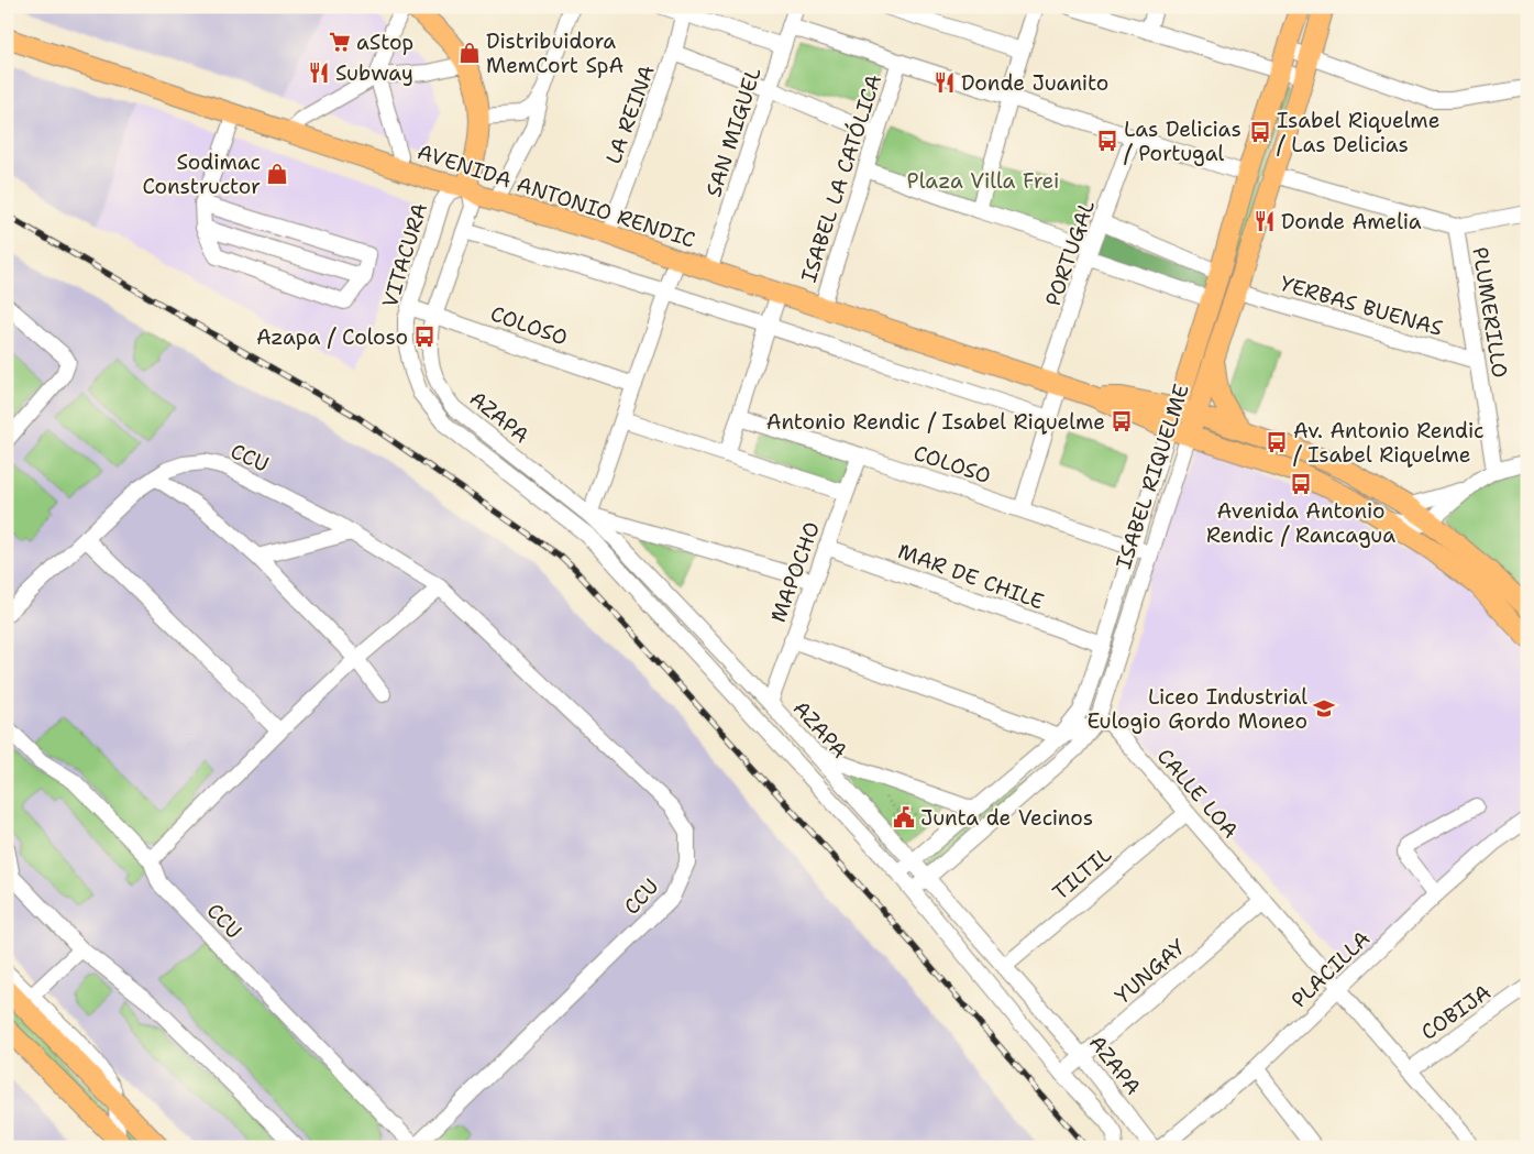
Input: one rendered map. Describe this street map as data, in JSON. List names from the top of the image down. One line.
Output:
{"streets":{"main road":["AVENIDA ANTONIO RENDIC","ISABEL RIQUELME"],"street":["LA REINA","SAN MIGUEL","ISABEL LA CATÓLICA","PORTUGAL","VITACURA","YERBAS BUENAS","PLUMERILLO","COLOSO","AZAPA","CCU","MAPOCHO","MAR DE CHILE","CALLE LOA","TILTIL","PLACILLA","YUNGAY","COBIJA"]},"crossings":[["LA REINA","AVENIDA ANTONIO RENDIC"],["SAN MIGUEL","AVENIDA ANTONIO RENDIC"],["ISABEL LA CATÓLICA","AVENIDA ANTONIO RENDIC"],["ISABEL LA CATÓLICA","COLOSO"],["AVENIDA ANTONIO RENDIC","PORTUGAL"],["AVENIDA ANTONIO RENDIC","VITACURA"],["AVENIDA ANTONIO RENDIC","ISABEL RIQUELME"],["PORTUGAL","COLOSO"],["VITACURA","COLOSO"],["VITACURA","AZAPA"],["YERBAS BUENAS","PLUMERILLO"],["YERBAS BUENAS","ISABEL RIQUELME"],["COLOSO","AZAPA"],["COLOSO","ISABEL RIQUELME"],["COLOSO","MAPOCHO"],["AZAPA","ISABEL RIQUELME"],["AZAPA","MAPOCHO"],["AZAPA","TILTIL"],["AZAPA","YUNGAY"],["ISABEL RIQUELME","MAR DE CHILE"],["ISABEL RIQUELME","CALLE LOA"],["MAPOCHO","MAR DE CHILE"],["CALLE LOA","TILTIL"],["CALLE LOA","PLACILLA"],["CALLE LOA","YUNGAY"],["CALLE LOA","COBIJA"]],"parks":["Plaza Villa Frei"],"places":{"supermarket":["aStop"],"shop":["Distribuidora MemCort SpA","Sodimac Constructor"],"restaurant":["Subway","Donde Juanito","Donde Amelia"],"bus stop":["Isabel Riquelme / Las Delicias","Las Delicias / Portugal","Azapa / Coloso","Antonio Rendic / Isabel Riquelme","Av. Antonio Rendic / Isabel Riquelme","Avenida Antonio Rendic / Rancagua"],"school or university":["Liceo Industrial Eulogio Gordo Moneo"],"public building":["Junta de Vecinos"]}}
